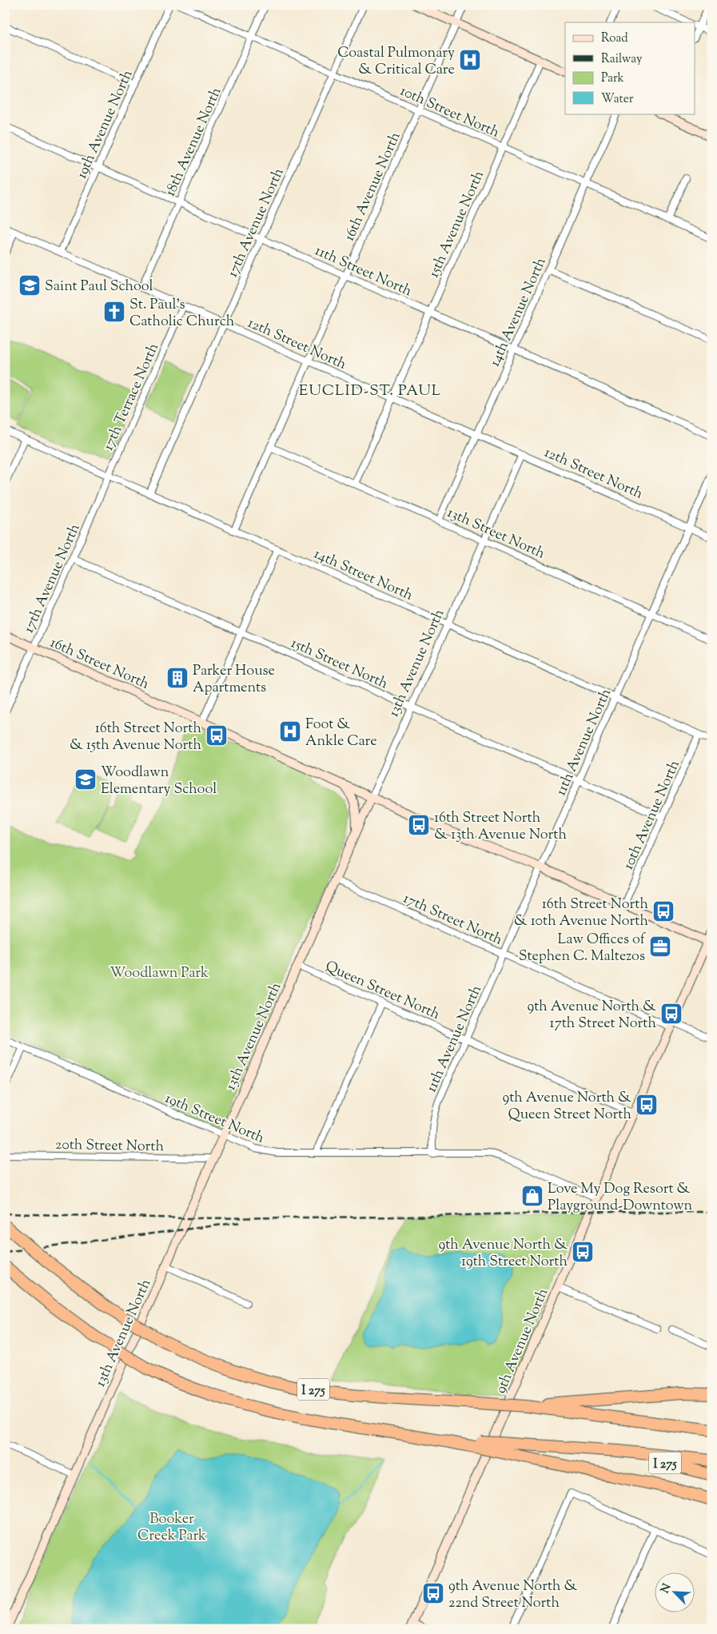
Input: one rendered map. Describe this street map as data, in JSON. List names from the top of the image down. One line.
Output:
{"streets":{"highway":["I 275"],"street":["10th Street North","19th Avenue North","18th Avenue North","16th Avenue North","17th Avenue North","15th Avenue North","11th Street North","14th Avenue North","12th Street North","17th Terrace North","13th Street North","14th Street North","16th Street North","15th Street North","13th Avenue North","11th Avenue North","10th Avenue North","17th Street North","Queen Street North","19th Street North","20th Street North","9th Avenue North"]},"crossings":[["10th Street North","18th Avenue North"],["10th Street North","16th Avenue North"],["10th Street North","17th Avenue North"],["10th Street North","15th Avenue North"],["10th Street North","14th Avenue North"],["19th Avenue North","11th Street North"],["19th Avenue North","12th Street North"],["18th Avenue North","11th Street North"],["18th Avenue North","12th Street North"],["16th Avenue North","11th Street North"],["16th Avenue North","12th Street North"],["16th Avenue North","13th Street North"],["16th Avenue North","14th Street North"],["17th Avenue North","11th Street North"],["17th Avenue North","12th Street North"],["17th Avenue North","17th Terrace North"],["17th Avenue North","14th Street North"],["17th Avenue North","16th Street North"],["17th Avenue North","15th Street North"],["15th Avenue North","11th Street North"],["15th Avenue North","12th Street North"],["15th Avenue North","13th Street North"],["11th Street North","14th Avenue North"],["14th Avenue North","12th Street North"],["14th Avenue North","13th Street North"],["12th Street North","17th Terrace North"],["12th Street North","13th Avenue North"],["12th Street North","11th Avenue North"],["17th Terrace North","14th Street North"],["13th Street North","13th Avenue North"],["13th Street North","11th Avenue North"],["14th Street North","13th Avenue North"],["14th Street North","11th Avenue North"],["14th Street North","10th Avenue North"],["16th Street North","13th Avenue North"],["16th Street North","11th Avenue North"],["16th Street North","10th Avenue North"],["16th Street North","9th Avenue North"],["15th Street North","13th Avenue North"],["15th Street North","11th Avenue North"],["15th Street North","10th Avenue North"],["13th Avenue North","17th Street North"],["13th Avenue North","Queen Street North"],["13th Avenue North","19th Street North"],["13th Avenue North","20th Street North"],["11th Avenue North","17th Street North"],["11th Avenue North","Queen Street North"],["11th Avenue North","19th Street North"],["17th Street North","9th Avenue North"],["Queen Street North","9th Avenue North"],["19th Street North","9th Avenue North"]],"districts":["EUCLID-ST. PAUL"],"parks":["Woodlawn Park","Booker Creek Park"],"places":{"hospital":["Coastal Pulmonary & Critical Care","Foot & Ankle Care"],"school or university":["Saint Paul School","Woodlawn Elementary School"],"church":["St. Paul's Catholic Church"],"building":["Parker House Apartments"],"bus stop":["16th Street North & 15th Avenue North","16th Street North & 13th Avenue North","16th Street North & 10th Avenue North","9th Avenue North & 17th Street North","9th Avenue North & Queen Street North","9th Avenue North & 19th Street North","9th Avenue North & 22nd Street North"],"office":["Law Offices of Stephen C. Maltezos"],"shop":["Love My Dog Resort & Playground-Downtown"]},"legend":["Road","Railway","Park","Water"],"north":"top left"}
